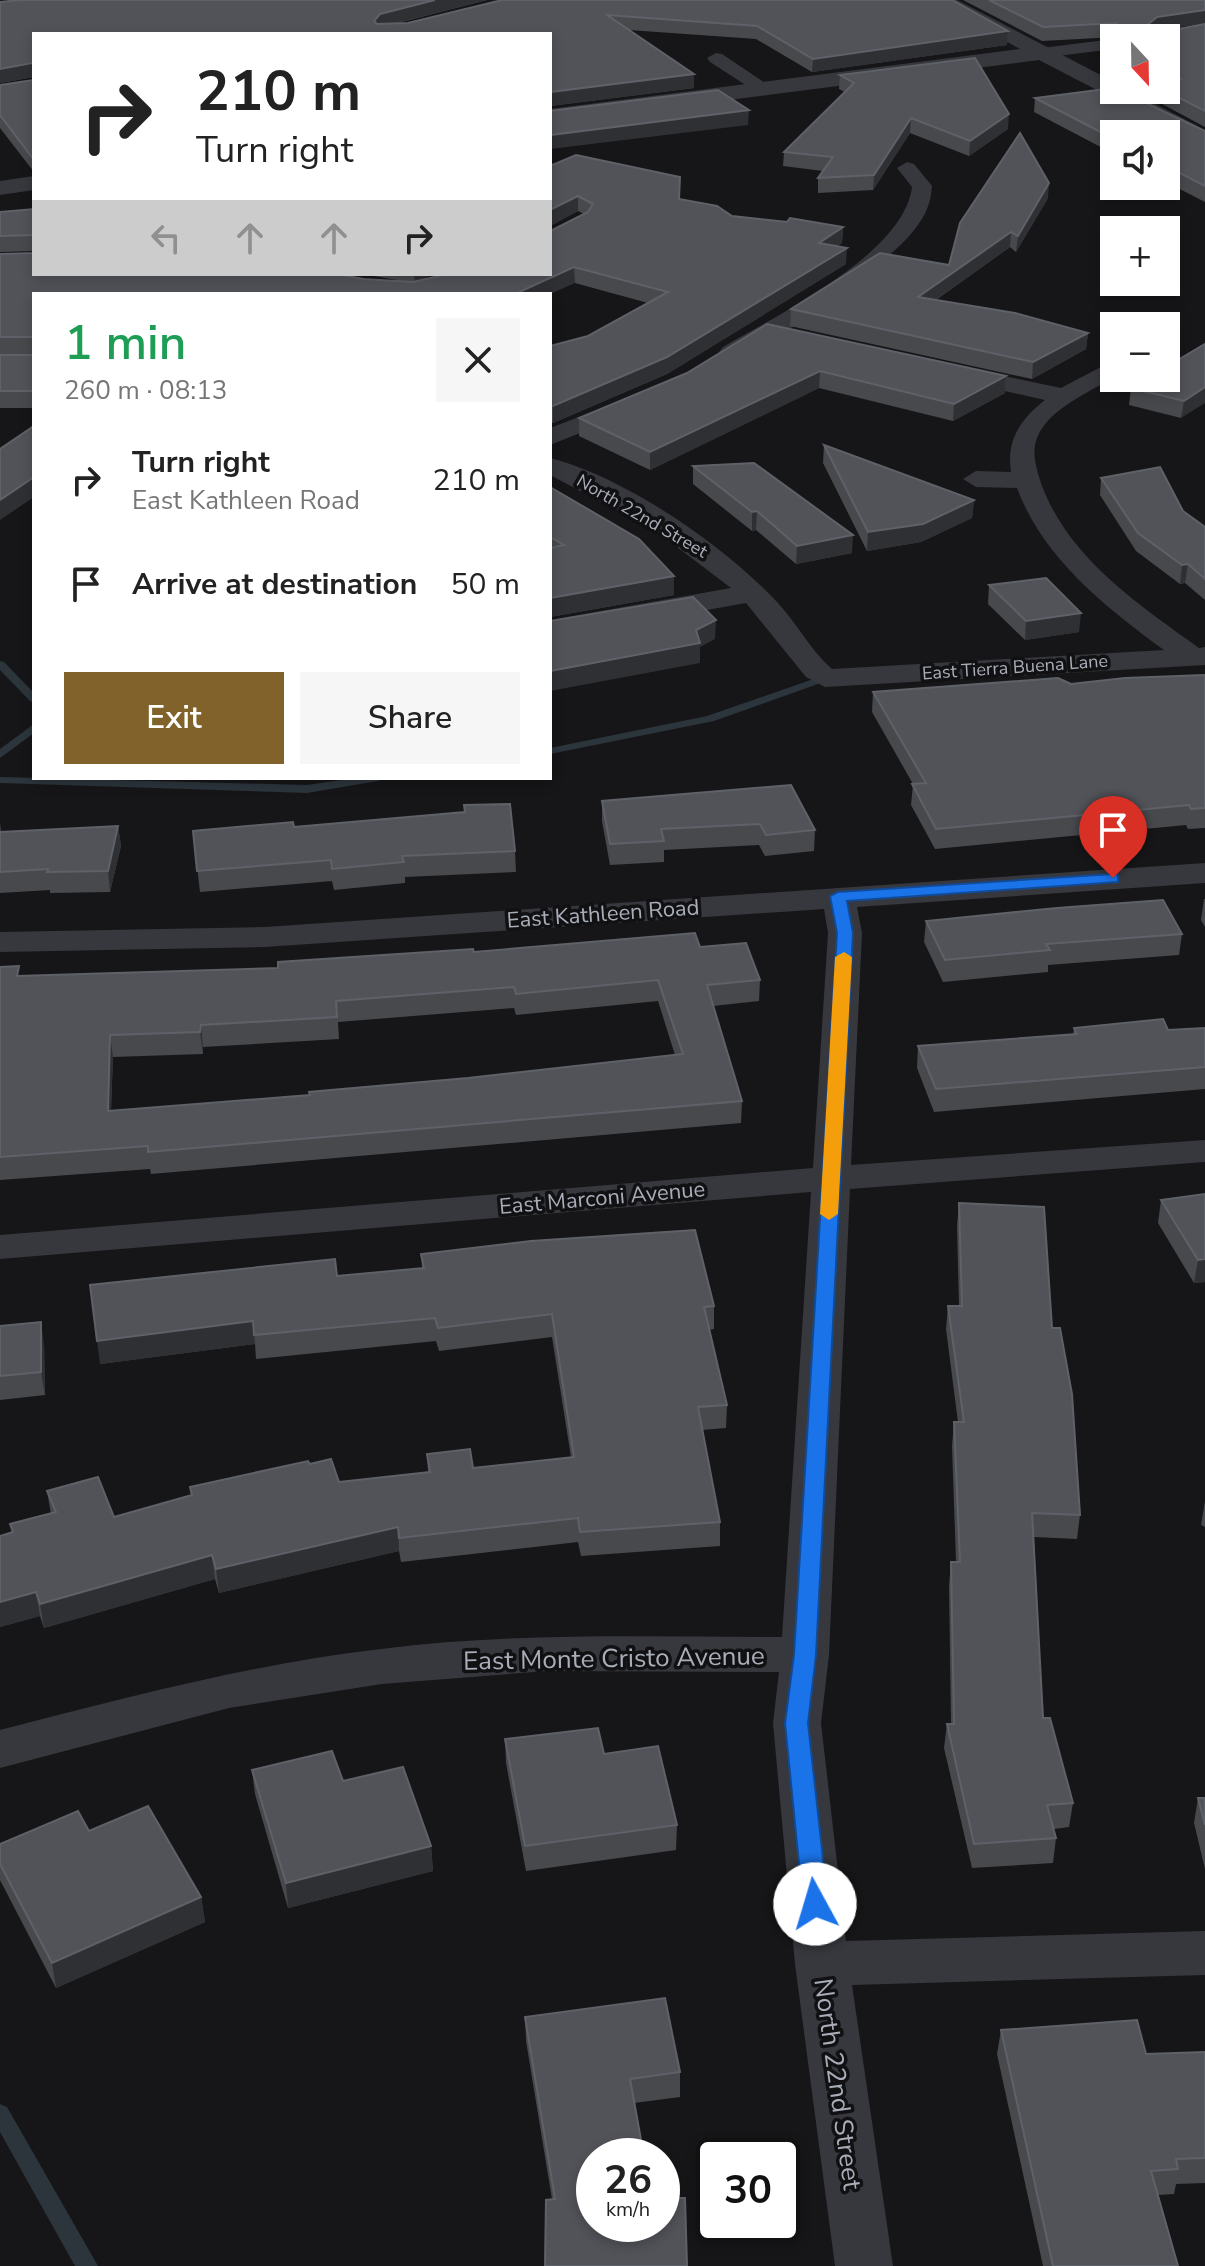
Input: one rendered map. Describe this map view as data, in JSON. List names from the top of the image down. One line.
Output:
{"streets":{"street":["North 22nd Street","East Tierra Buena Lane","East Kathleen Road","East Marconi Avenue","East Monte Cristo Avenue"]},"crossings":[["North 22nd Street","East Tierra Buena Lane"],["North 22nd Street","East Kathleen Road"],["North 22nd Street","East Marconi Avenue"],["North 22nd Street","East Monte Cristo Avenue"]],"north":"bottom","page":{"map_buttons":["+","−"],"turn":["210 m","Turn right"],"heading":["1 min","260 m · 08:13"],"list":[{"name":"Turn right","note":"East Kathleen Road","value":"210 m"},{"name":"Arrive at destination","value":"50 m"}],"buttons":["Exit","Share"],"speed":"26 km/h","limit":"30"}}
